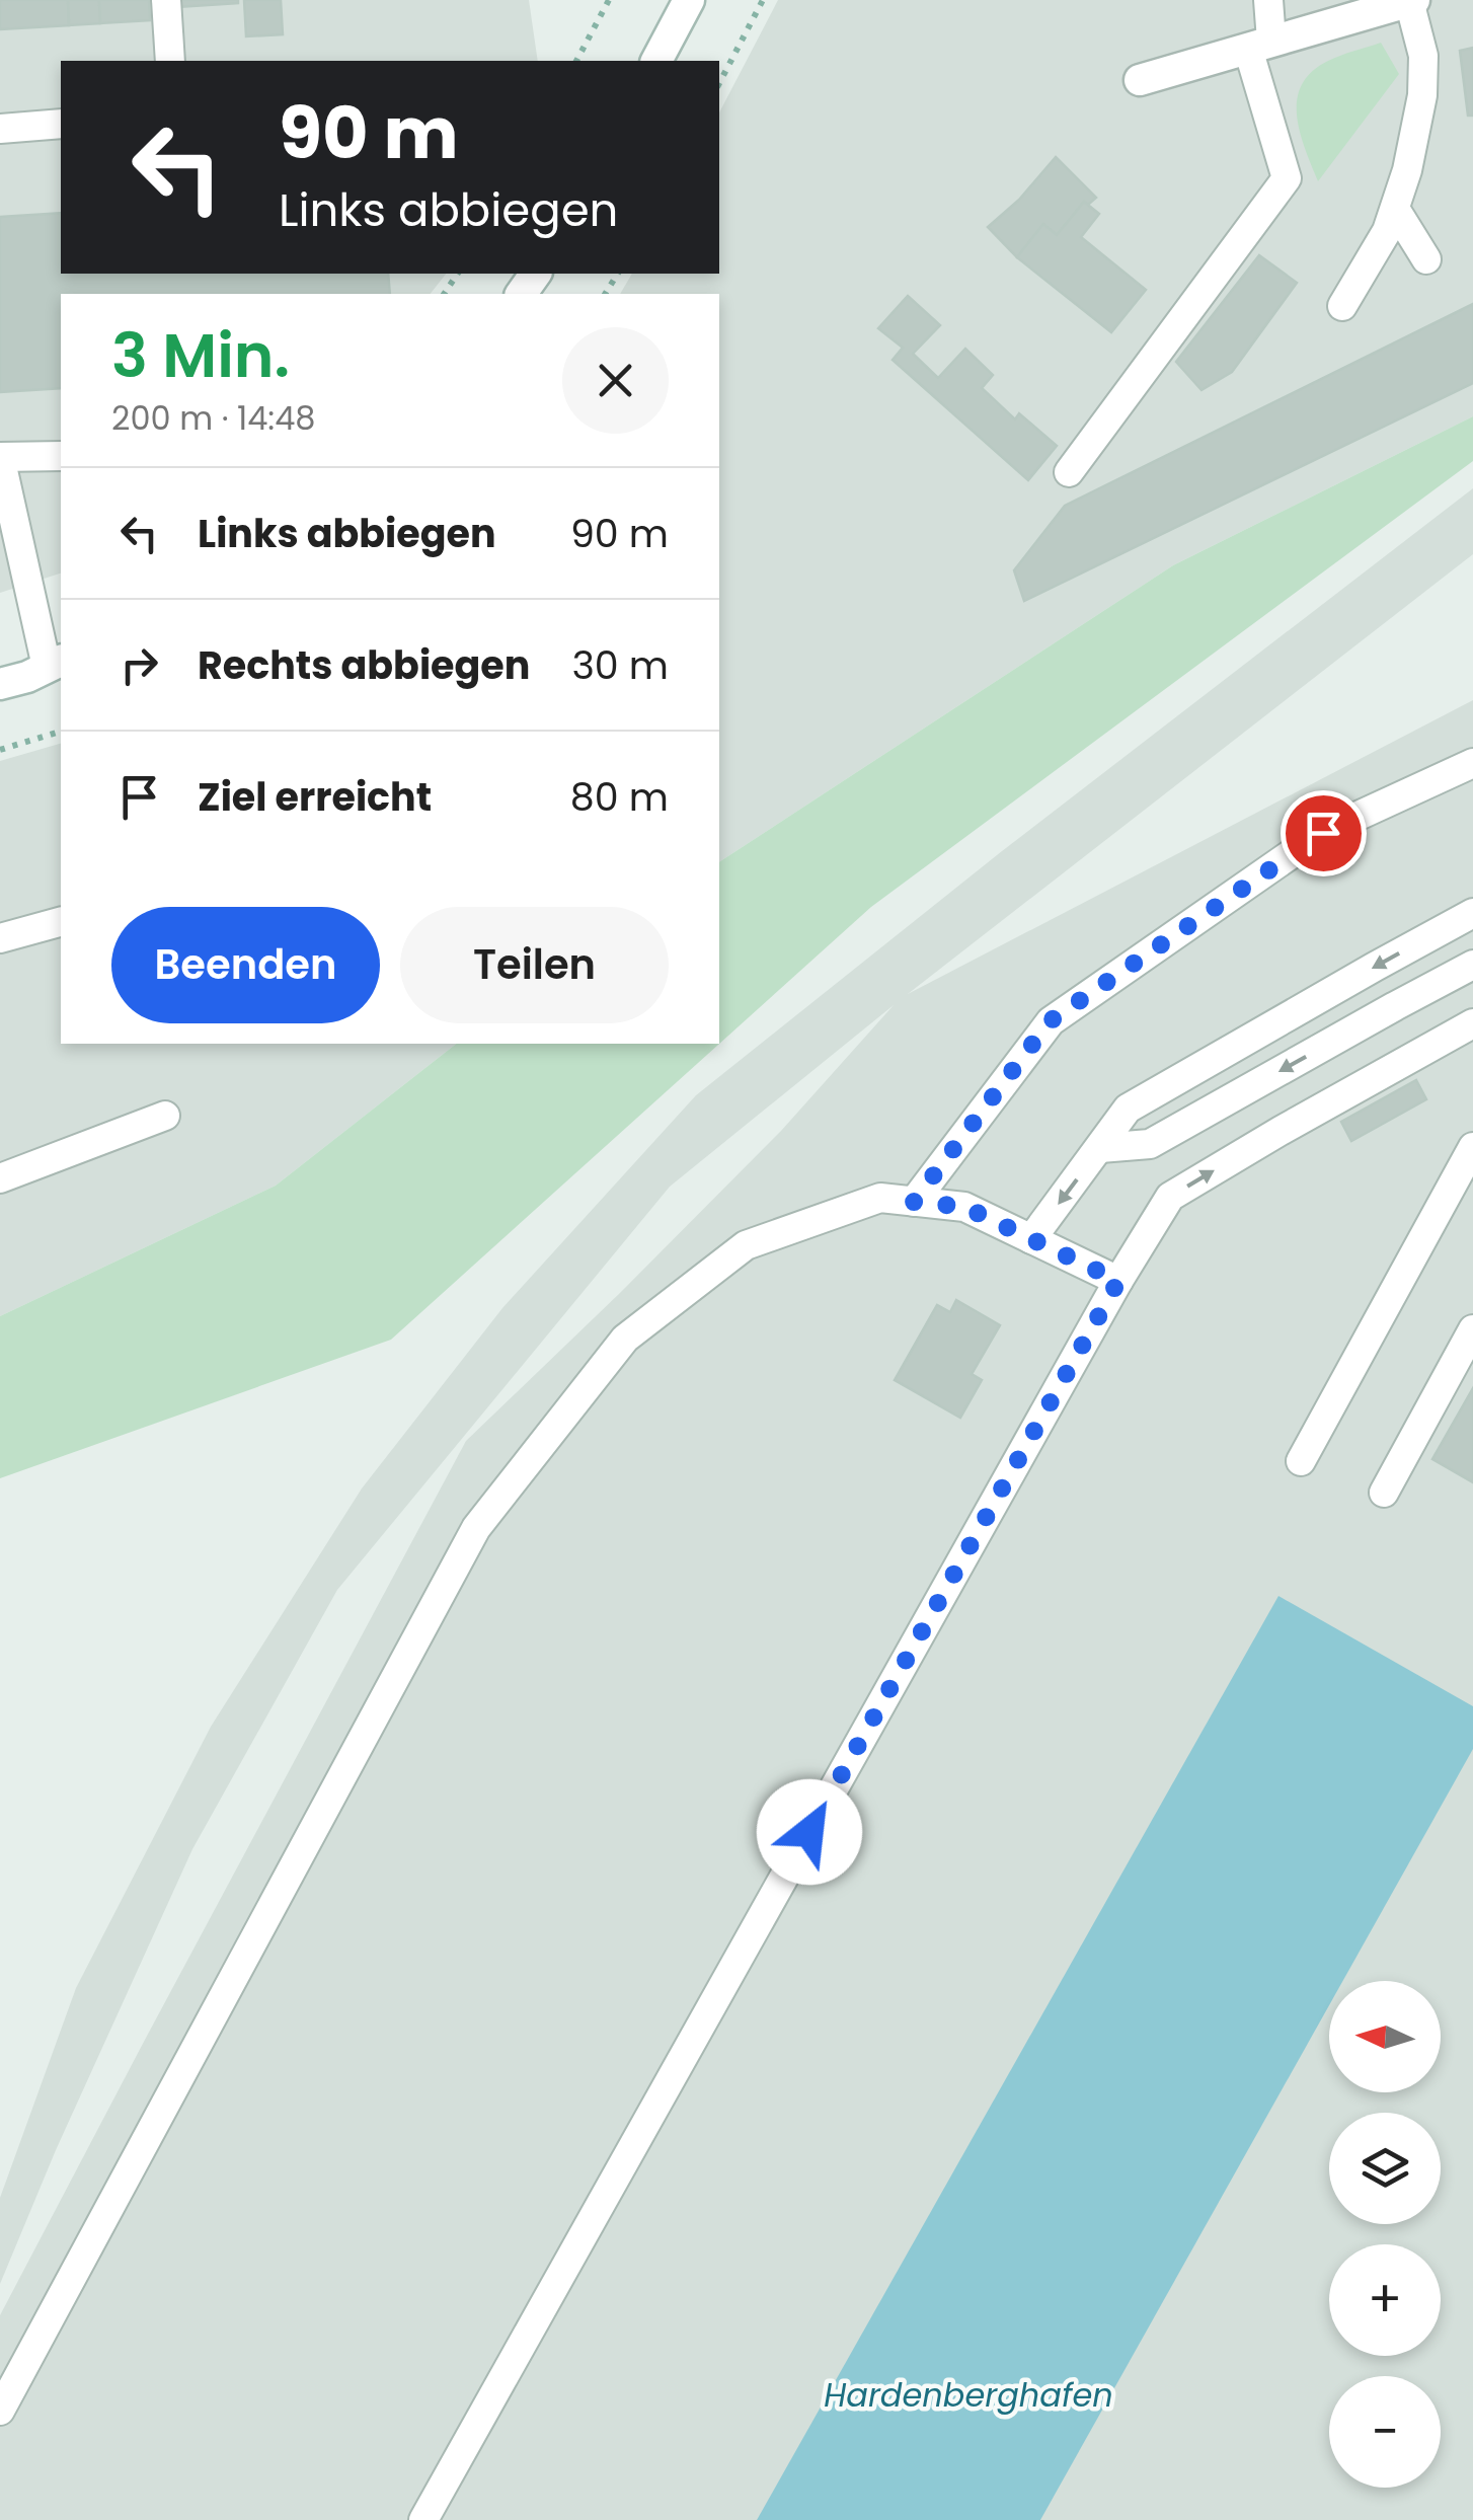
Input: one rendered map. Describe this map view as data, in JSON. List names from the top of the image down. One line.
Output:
{"water":["Hardenberghafen"],"north":"left","page":{"turn":["90 m","Links abbiegen"],"heading":["3 Min.","200 m · 14:48"],"list":[{"name":"Links abbiegen","value":"90 m"},{"name":"Rechts abbiegen","value":"30 m"},{"name":"Ziel erreicht","value":"80 m"}],"buttons":["Beenden","Teilen"],"map_buttons":["+","−"]}}
